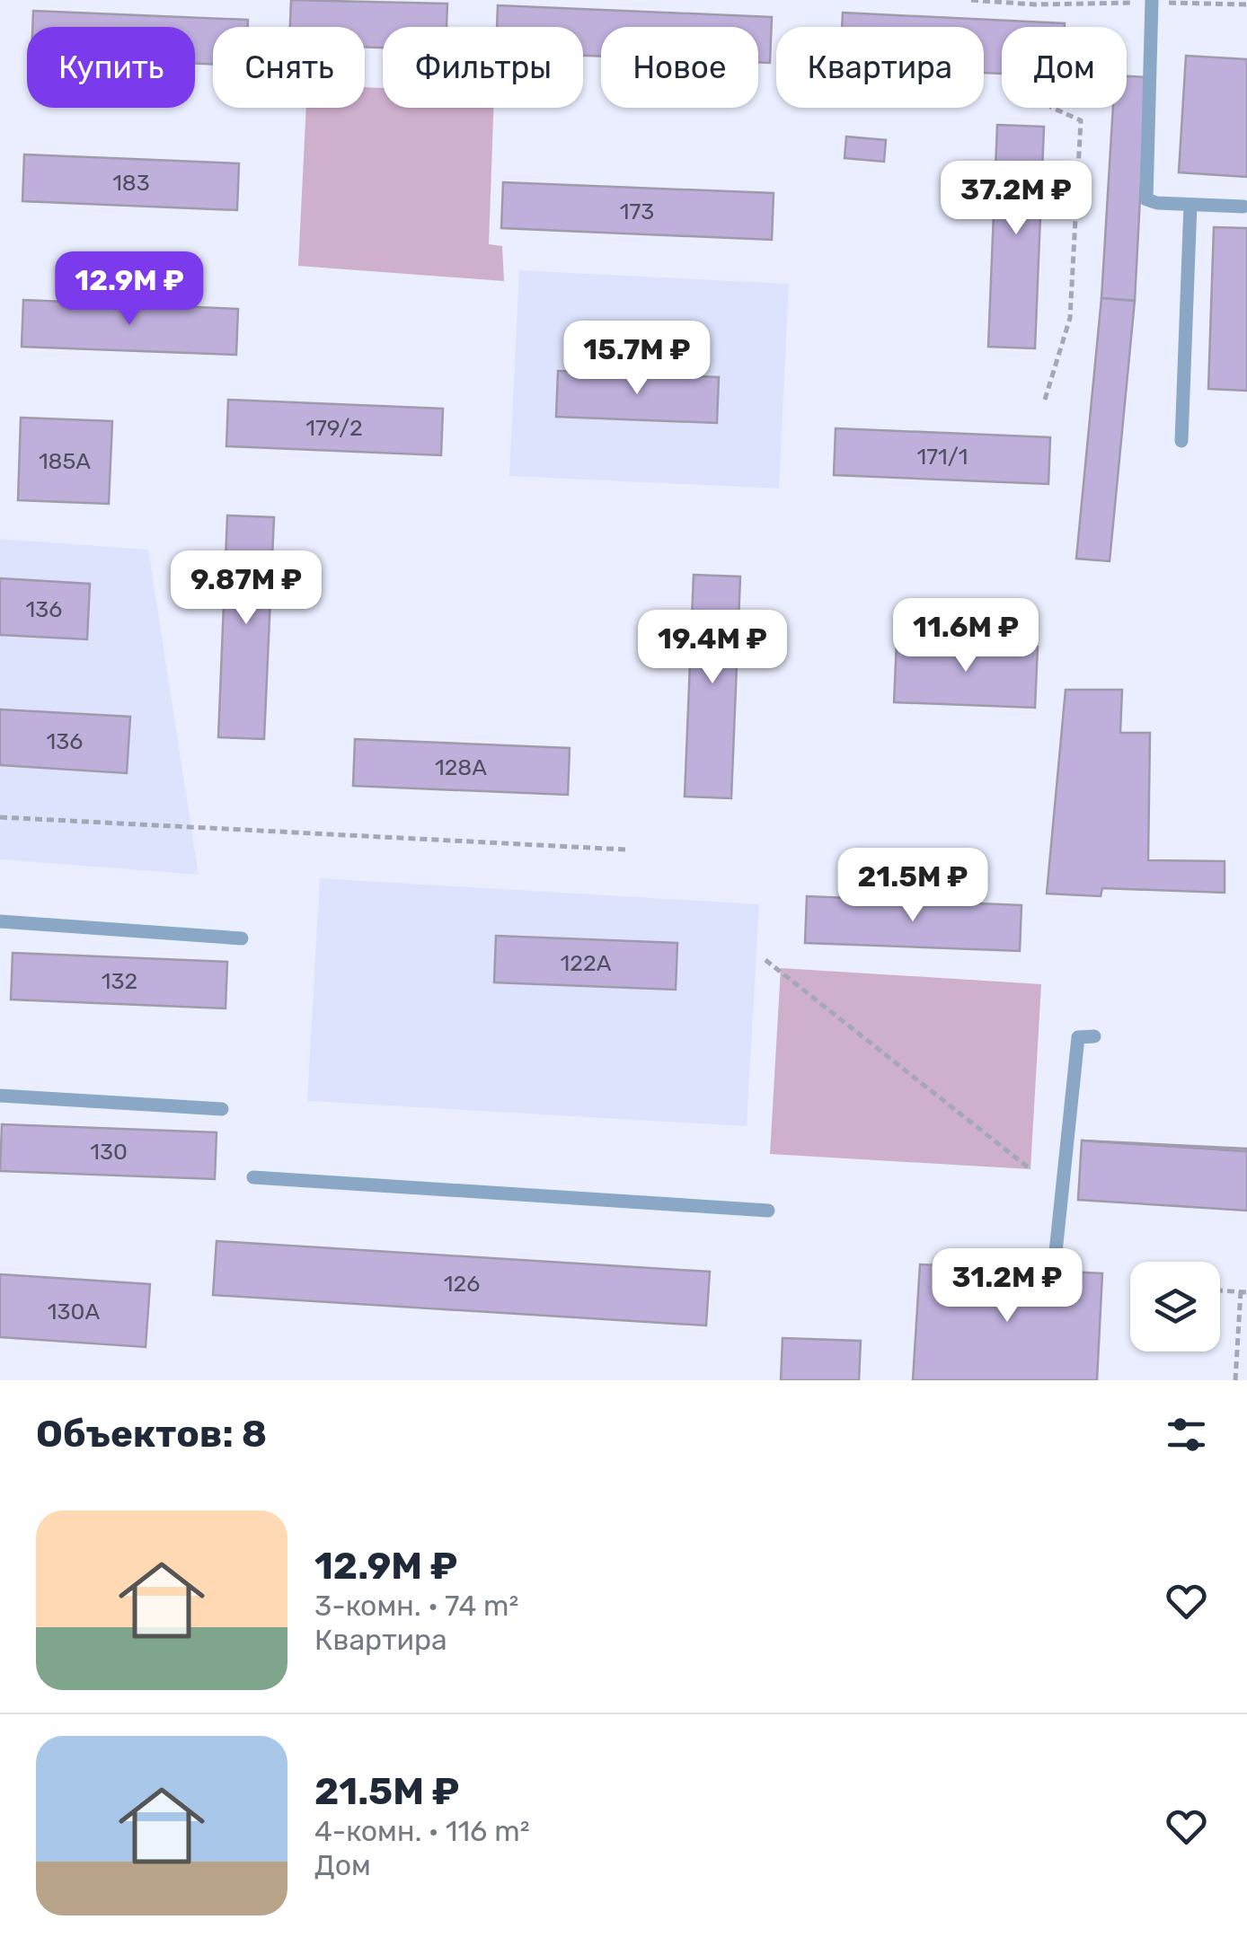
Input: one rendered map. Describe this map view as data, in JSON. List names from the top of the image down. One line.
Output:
{"house_numbers":["183","173","179/2","171/1","185А","136","136","128А","122А","132","130","126","130А"],"page":{"chip":["Купить","Снять","Фильтры","Новое","Квартира","Дом"],"price":["37.2M ₽","12.9M ₽","15.7M ₽","9.87M ₽","11.6M ₽","19.4M ₽","21.5M ₽","31.2M ₽"],"heading":"Объектов: 8","list":[{"name":"12.9M ₽","note":"3-комн. · 74 m² · Квартира"},{"name":"21.5M ₽","note":"4-комн. · 116 m² · Дом"}]}}
